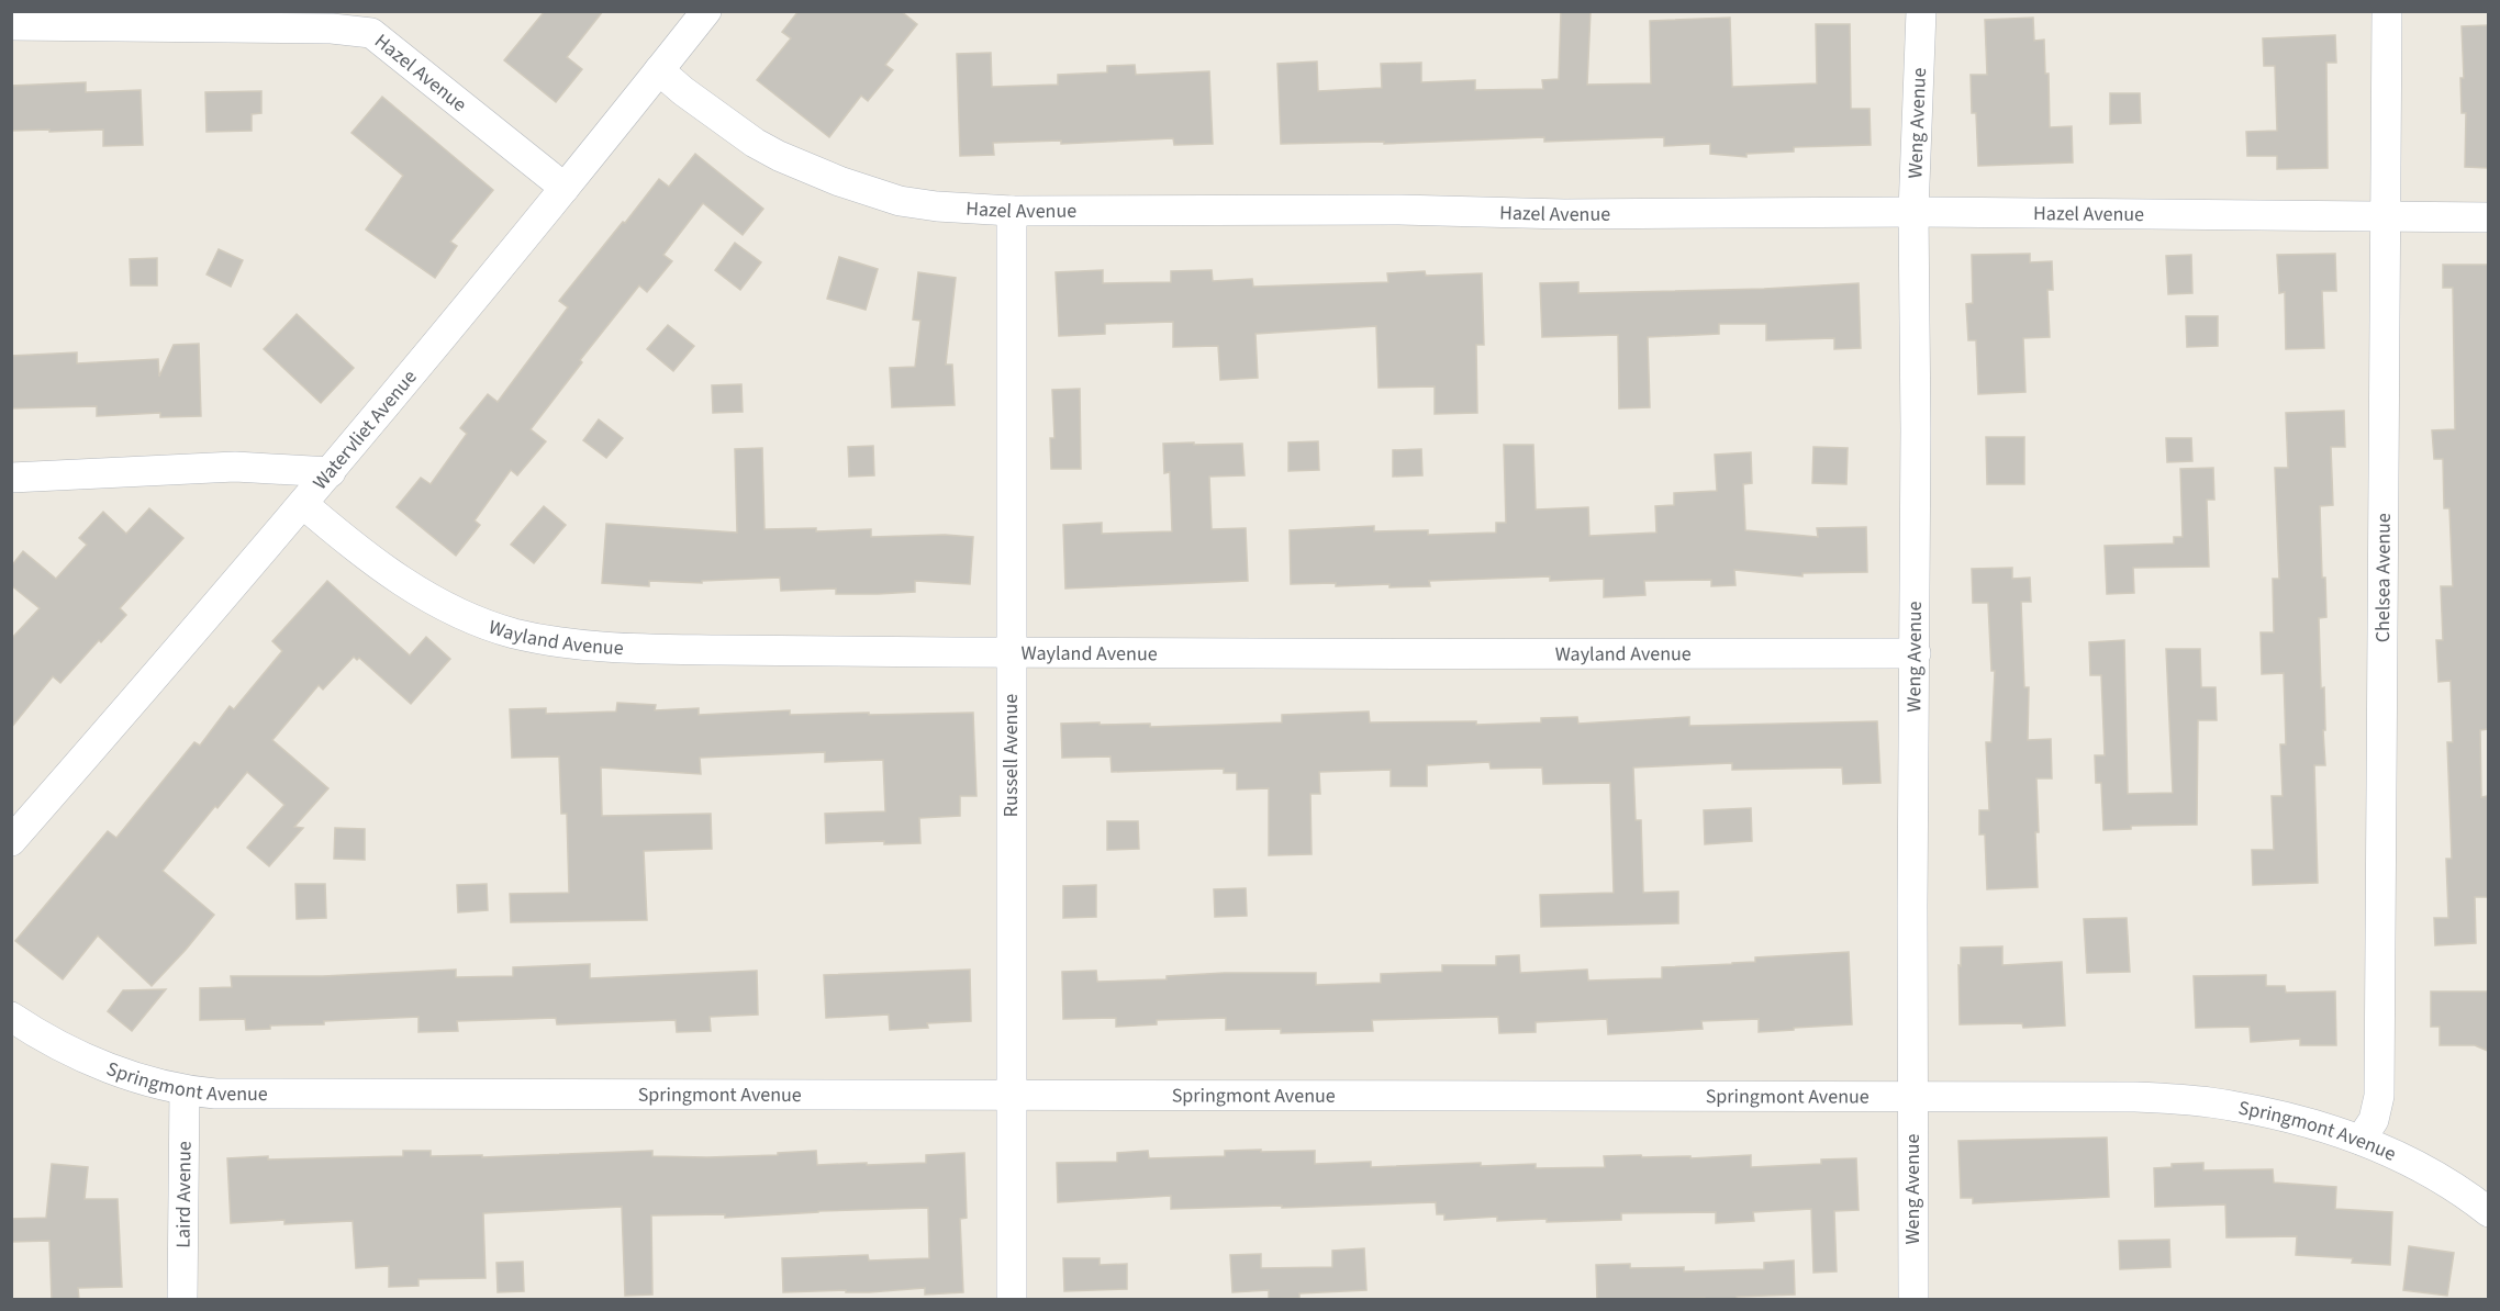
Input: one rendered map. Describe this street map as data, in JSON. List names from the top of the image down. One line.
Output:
{"streets":{"street":["Hazel Avenue","Weng Avenue","Watervliet Avenue","Chelsea Avenue","Wayland Avenue","Russell Avenue","Springmont Avenue","Laird Avenue"]},"crossings":[["Hazel Avenue","Weng Avenue"],["Hazel Avenue","Watervliet Avenue"],["Hazel Avenue","Chelsea Avenue"],["Hazel Avenue","Russell Avenue"],["Weng Avenue","Wayland Avenue"],["Weng Avenue","Springmont Avenue"],["Watervliet Avenue","Wayland Avenue"],["Chelsea Avenue","Springmont Avenue"],["Wayland Avenue","Russell Avenue"],["Russell Avenue","Springmont Avenue"],["Springmont Avenue","Laird Avenue"]]}
